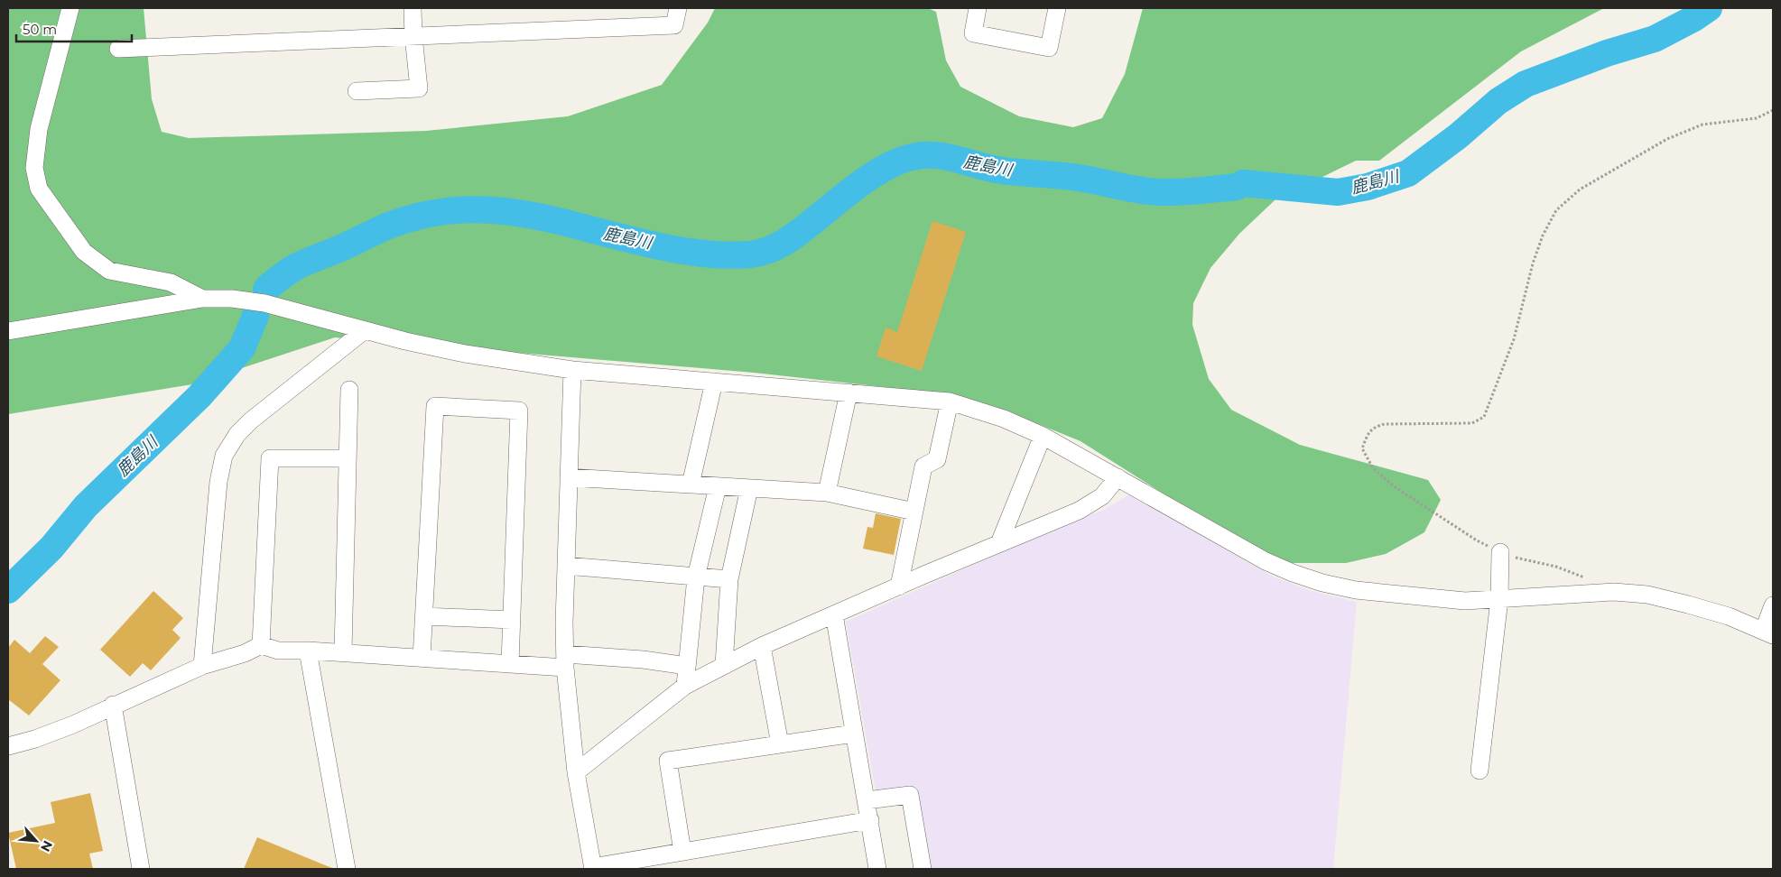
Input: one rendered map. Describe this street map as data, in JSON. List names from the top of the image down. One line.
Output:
{"water":["鹿島川"],"scale_bar":"50 m","north":"bottom right"}
